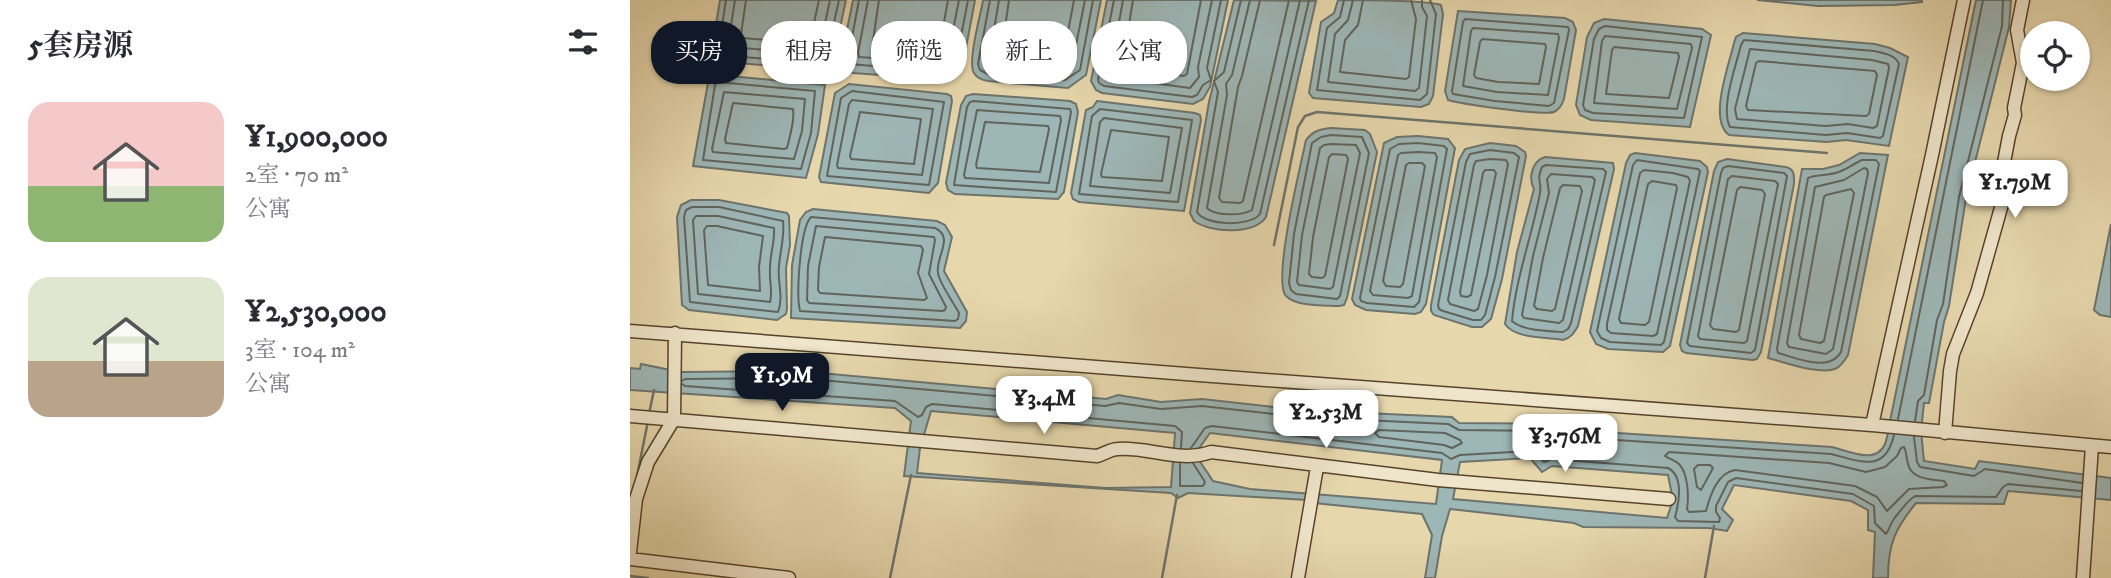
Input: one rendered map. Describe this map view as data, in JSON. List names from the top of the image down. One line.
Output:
{"page":{"heading":"5套房源","chip":["买房","租房","筛选","新上","公寓"],"list":[{"name":"¥1,900,000","note":"2室 · 70 m² · 公寓"},{"name":"¥2,530,000","note":"3室 · 104 m² · 公寓"}],"price":["¥1.79M","¥1.9M","¥3.4M","¥2.53M","¥3.76M"]}}
